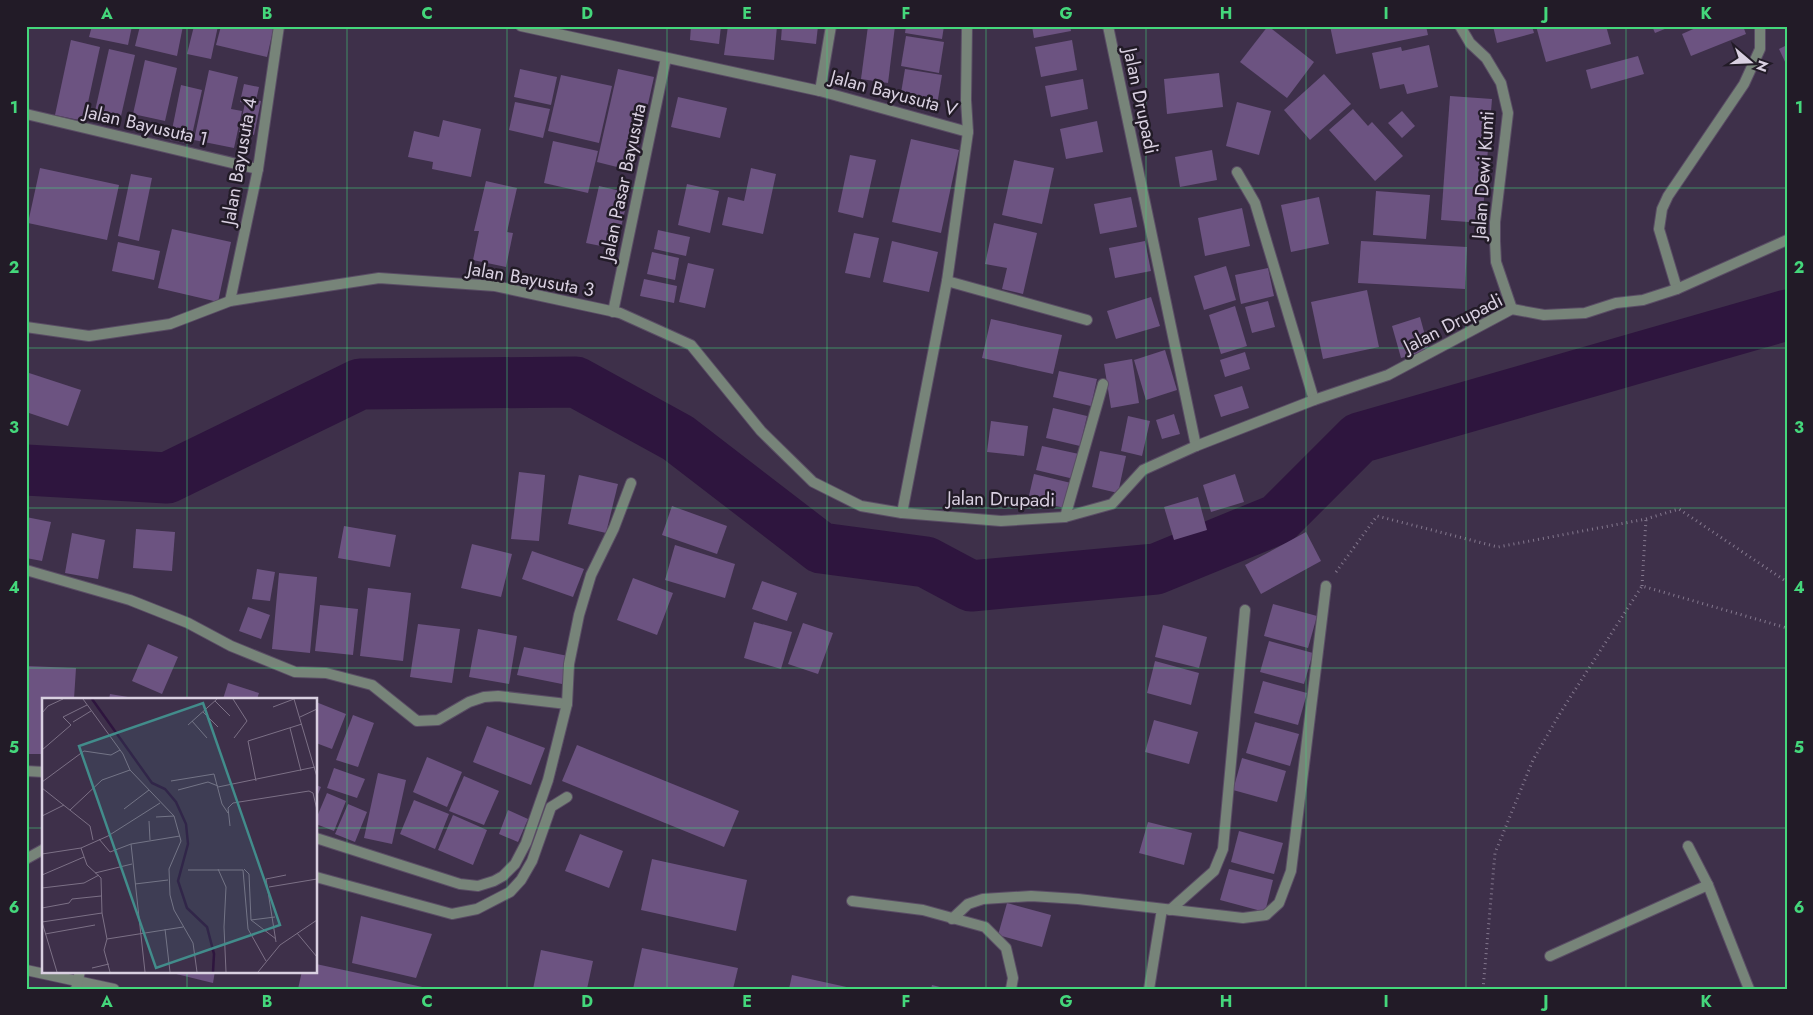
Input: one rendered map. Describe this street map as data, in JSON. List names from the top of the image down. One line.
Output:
{"streets":{"street":["Jalan Bayusuta V","Jalan Drupadi","Jalan Bayusuta 1","Jalan Bayusuta 4","Jalan Dewi Kunti","Jalan Pasar Bayusuta","Jalan Bayusuta 3"]},"crossings":[["Jalan Bayusuta V","Jalan Drupadi"],["Jalan Bayusuta V","Jalan Pasar Bayusuta"],["Jalan Bayusuta V","Jalan Bayusuta 3"],["Jalan Drupadi","Jalan Dewi Kunti"],["Jalan Drupadi","Jalan Bayusuta 3"],["Jalan Bayusuta 1","Jalan Bayusuta 4"],["Jalan Bayusuta 4","Jalan Bayusuta 3"],["Jalan Pasar Bayusuta","Jalan Bayusuta 3"]],"north":"right","grid":{"columns":["A","B","C","D","E","F","G","H","I","J","K"],"rows":["1","2","3","4","5","6"]}}
